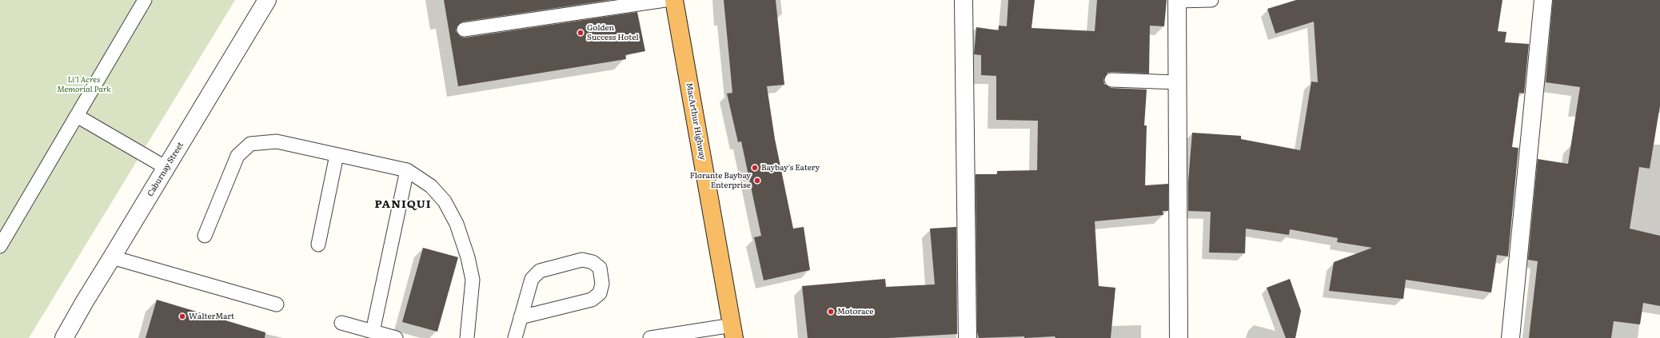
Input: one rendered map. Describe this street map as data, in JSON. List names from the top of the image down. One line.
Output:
{"streets":{"highway":["MacArthur Highway"],"street":["Caburnay Street"]},"districts":["PANIQUI"],"parks":["Li'l Acres Memorial Park"],"places":["Golden Success Hotel","Baybay's Eatery","Florante Baybay Enterprise","Motorace","WalterMart"]}
